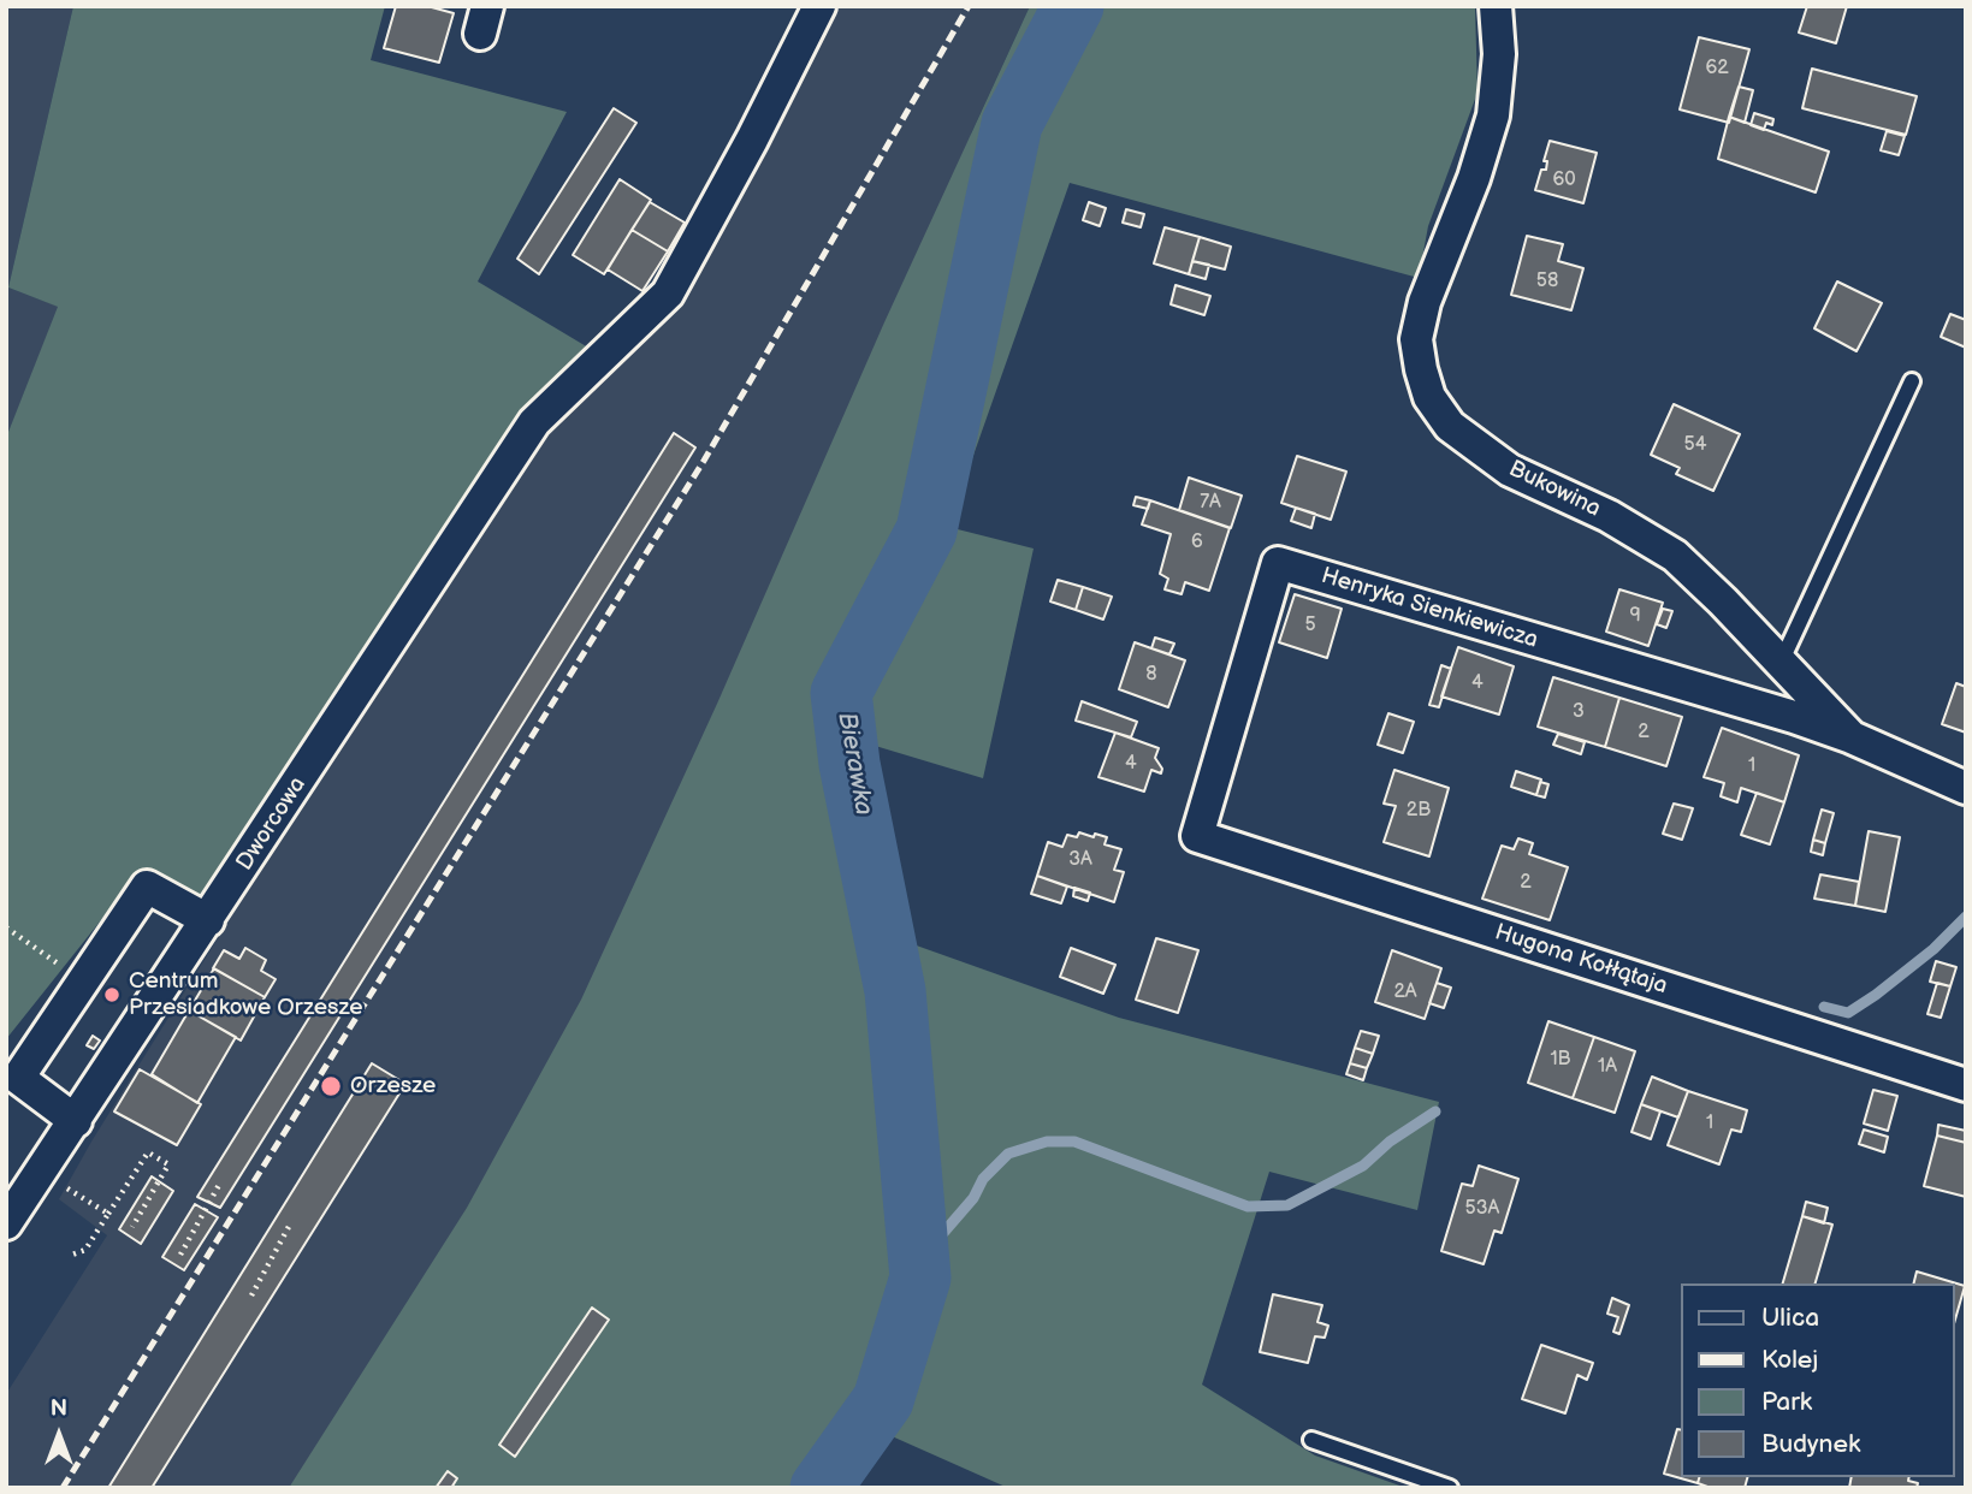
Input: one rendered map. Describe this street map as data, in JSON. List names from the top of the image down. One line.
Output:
{"streets":{"street":["Bukowina","Henryka Sienkiewicza","Dworcowa","Hugona Kołłątaja"]},"crossings":[["Bukowina","Henryka Sienkiewicza"],["Henryka Sienkiewicza","Hugona Kołłątaja"]],"water":["Bierawka"],"places":["Centrum Przesiadkowe Orzesze","Orzesze"],"house_numbers":["62","60","58","54","7A","6","9","5","8","4","3","2","4","1","2B","3A","2","2A","1B","1A","1","53A"],"legend":["Ulica","Kolej","Park","Budynek"],"north":"top"}
